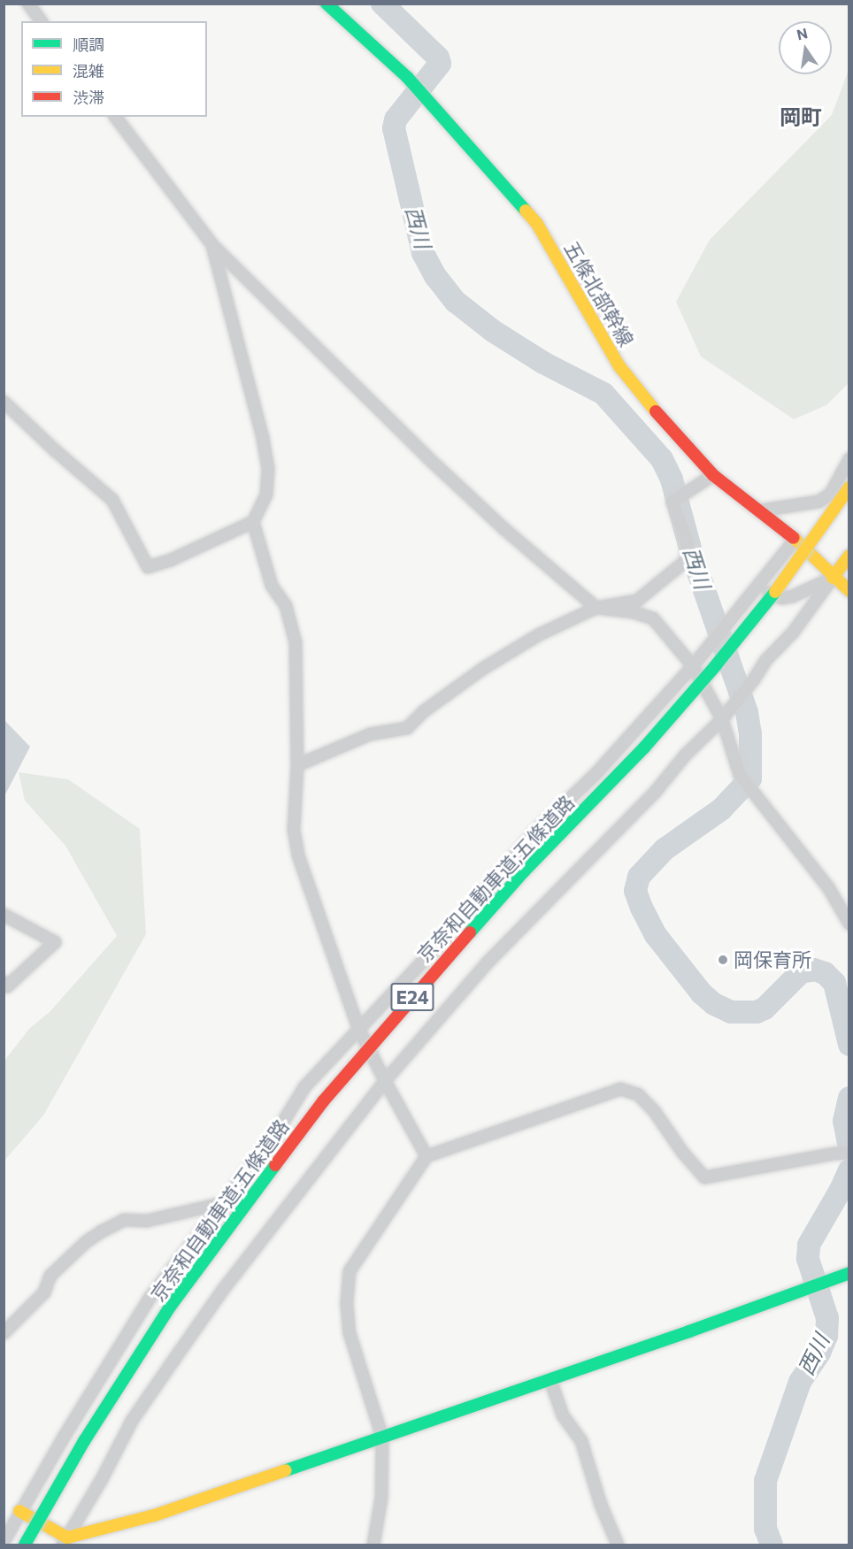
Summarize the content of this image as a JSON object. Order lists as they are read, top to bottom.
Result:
{
  "streets": {
    "main road": ["五條北部幹線", "京奈和自動車道;五條道路", "E24"]
  },
  "districts": ["岡町"],
  "water": ["西川"],
  "places": ["岡保育所"],
  "legend": ["順調", "混雑", "渋滞"],
  "north": "top"
}
